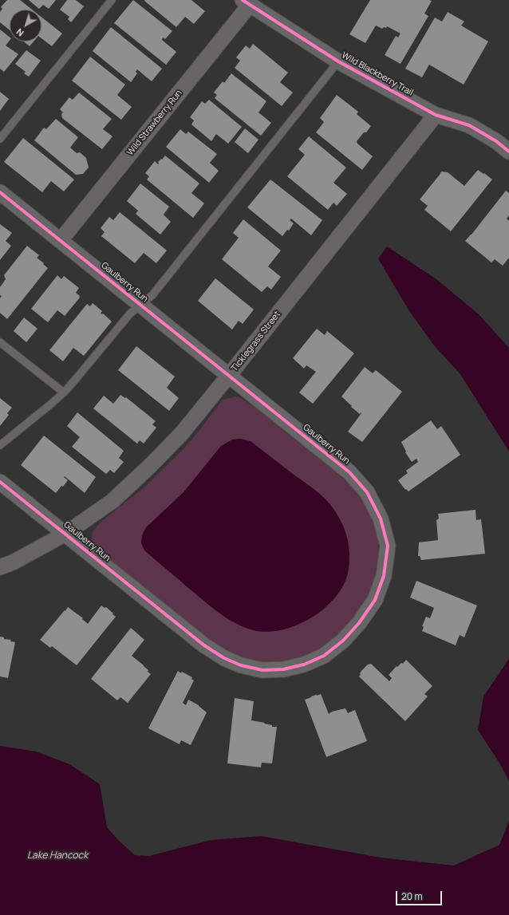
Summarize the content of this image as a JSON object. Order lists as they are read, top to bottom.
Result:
{
  "streets": {
    "street": [
      "Wild Blackberry Trail",
      "Wild Strawberry Run",
      "Gaulberry Run",
      "Ticklegrass Street"
    ]
  },
  "crossings": [
    ["Wild Blackberry Trail", "Wild Strawberry Run"],
    ["Wild Blackberry Trail", "Ticklegrass Street"],
    ["Wild Strawberry Run", "Gaulberry Run"],
    ["Gaulberry Run", "Ticklegrass Street"]
  ],
  "water": ["Lake Hancock"],
  "scale_bar": "20 m",
  "north": "bottom left"
}
